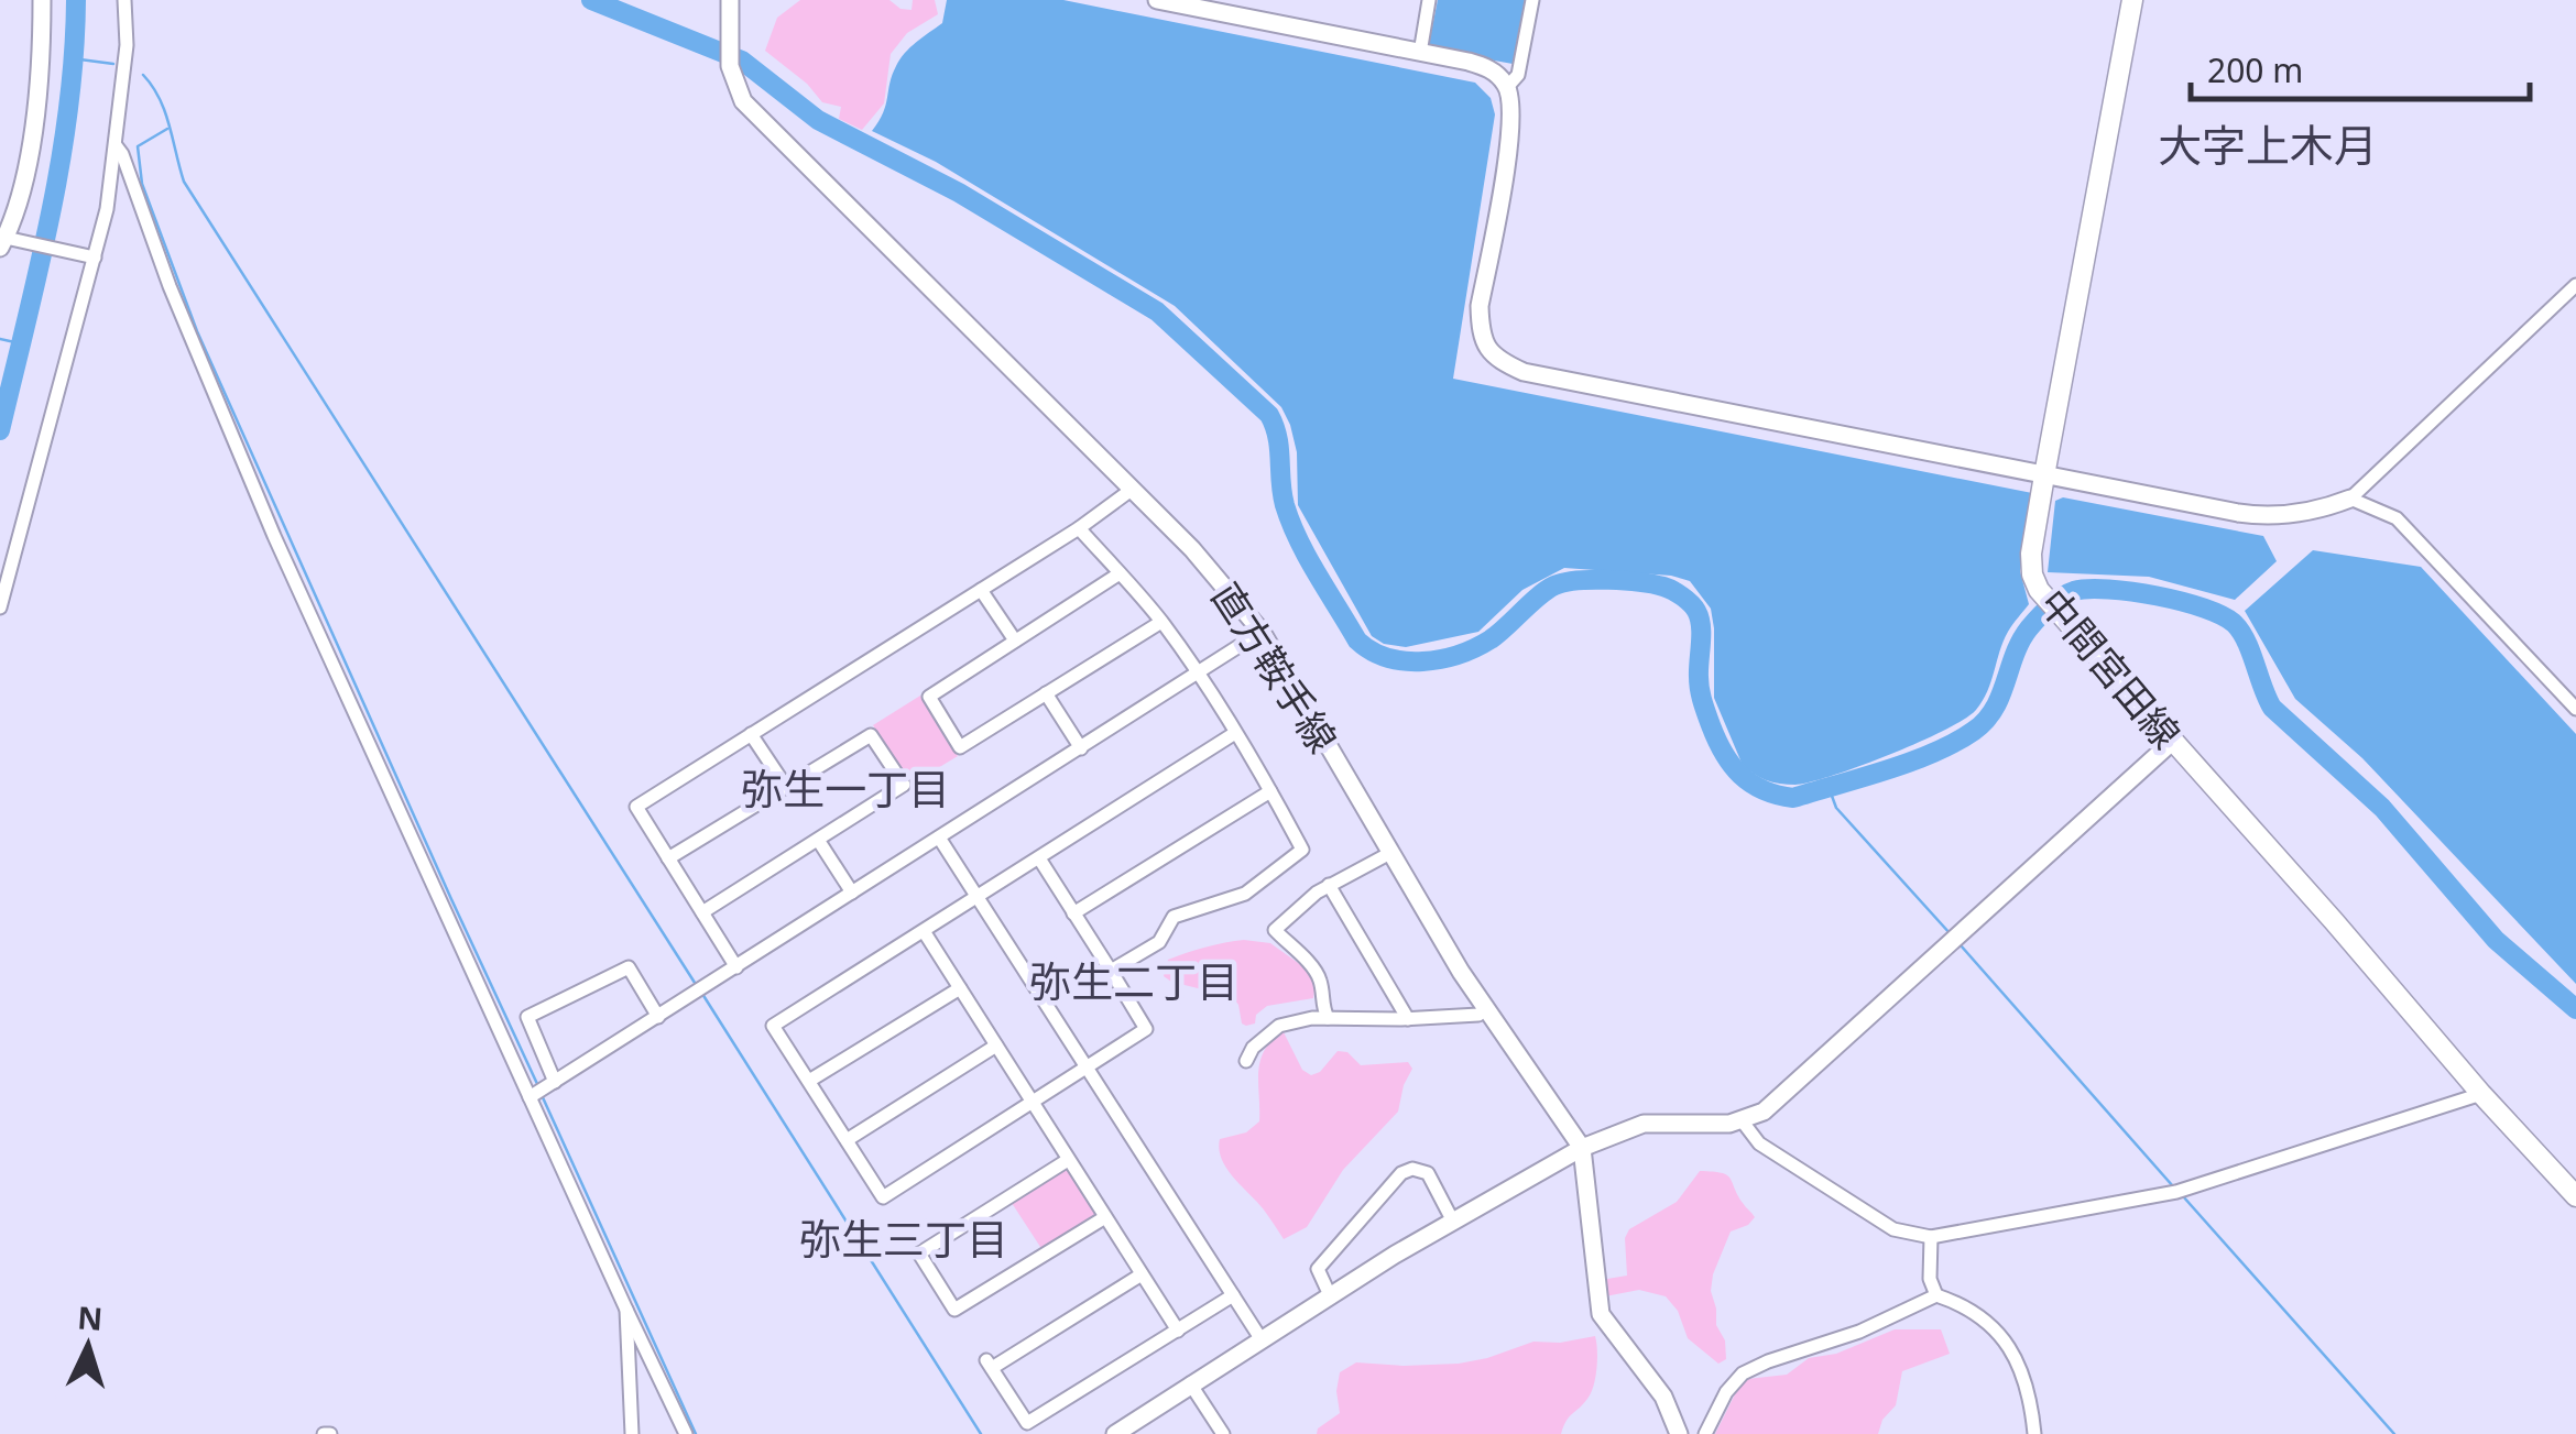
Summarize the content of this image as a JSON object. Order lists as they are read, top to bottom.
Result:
{
  "streets": {
    "main road": ["中間宮田線"],
    "street": ["直方鞍手線"]
  },
  "districts": [
    "大字上木月",
    "弥生一丁目",
    "弥生二丁目",
    "弥生三丁目"
  ],
  "scale_bar": "200 m",
  "north": "top"
}
